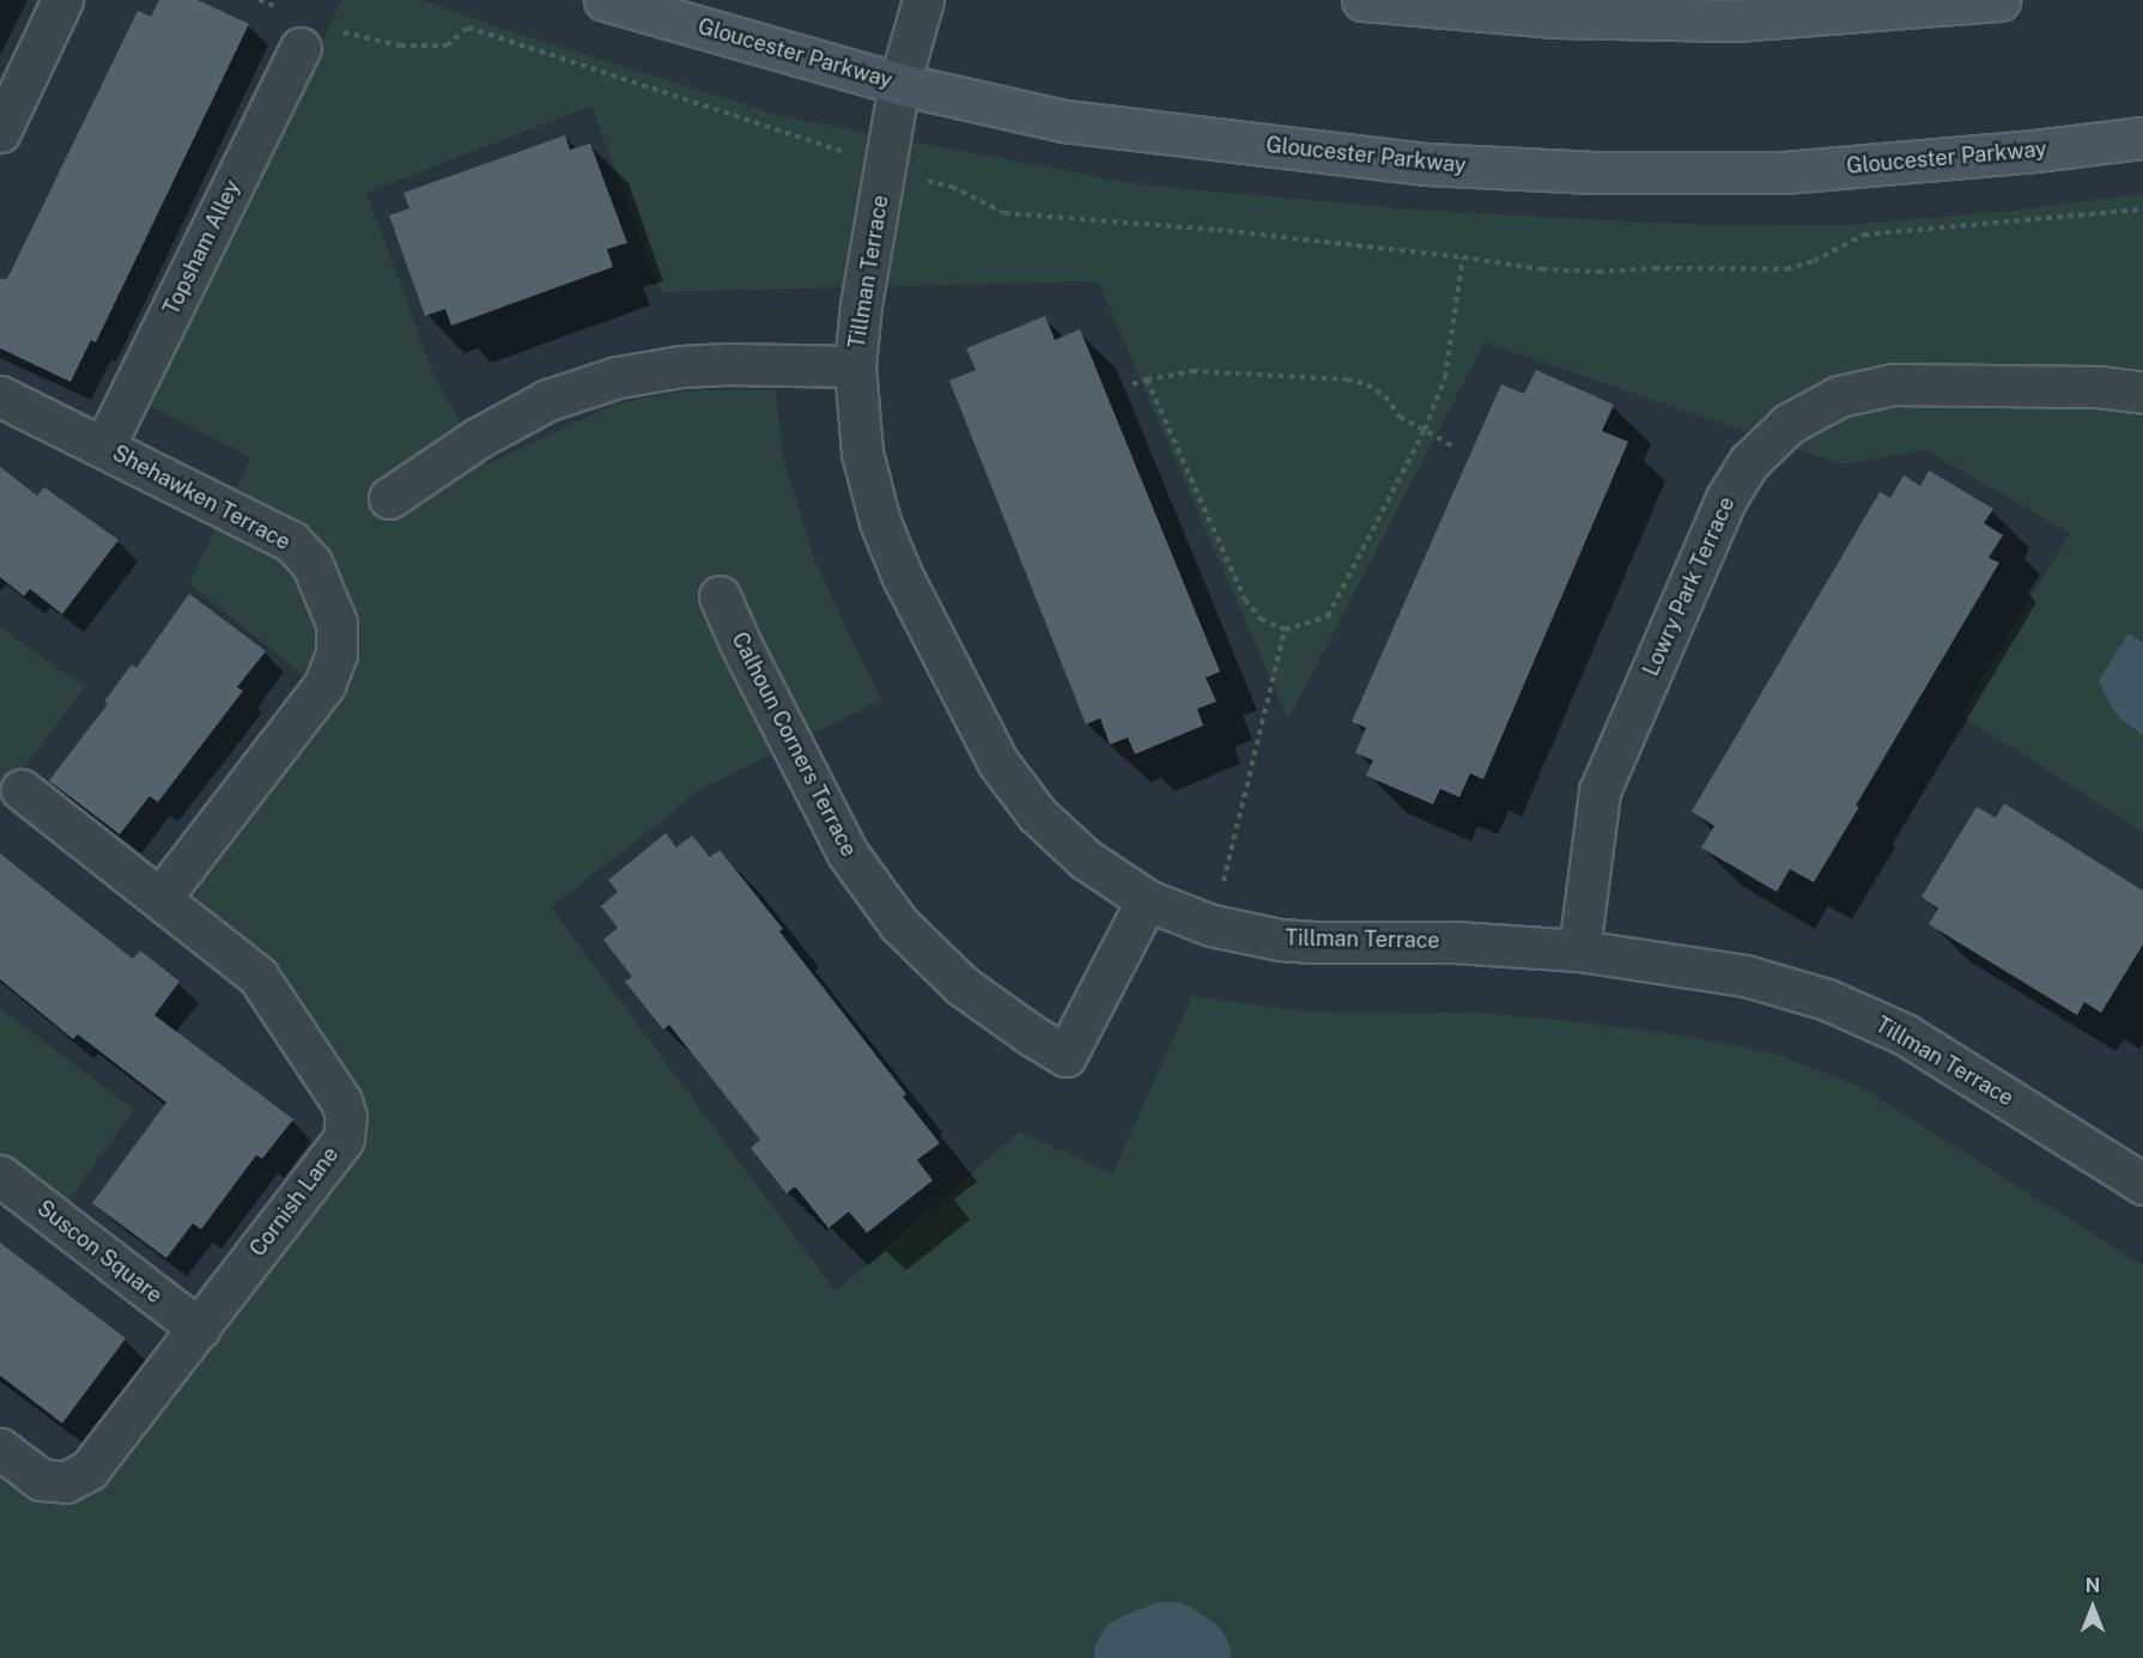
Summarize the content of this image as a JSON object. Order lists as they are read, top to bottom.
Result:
{
  "streets": {
    "main road": ["Gloucester Parkway"],
    "street": [
      "Topsham Alley",
      "Tillman Terrace",
      "Shehawken Terrace",
      "Lowry Park Terrace",
      "Calhoun Corners Terrace",
      "Cornish Lane",
      "Suscon Square"
    ]
  },
  "crossings": [
    ["Gloucester Parkway", "Tillman Terrace"],
    ["Topsham Alley", "Shehawken Terrace"],
    ["Tillman Terrace", "Lowry Park Terrace"],
    ["Tillman Terrace", "Calhoun Corners Terrace"],
    ["Shehawken Terrace", "Cornish Lane"],
    ["Cornish Lane", "Suscon Square"]
  ],
  "north": "top"
}
